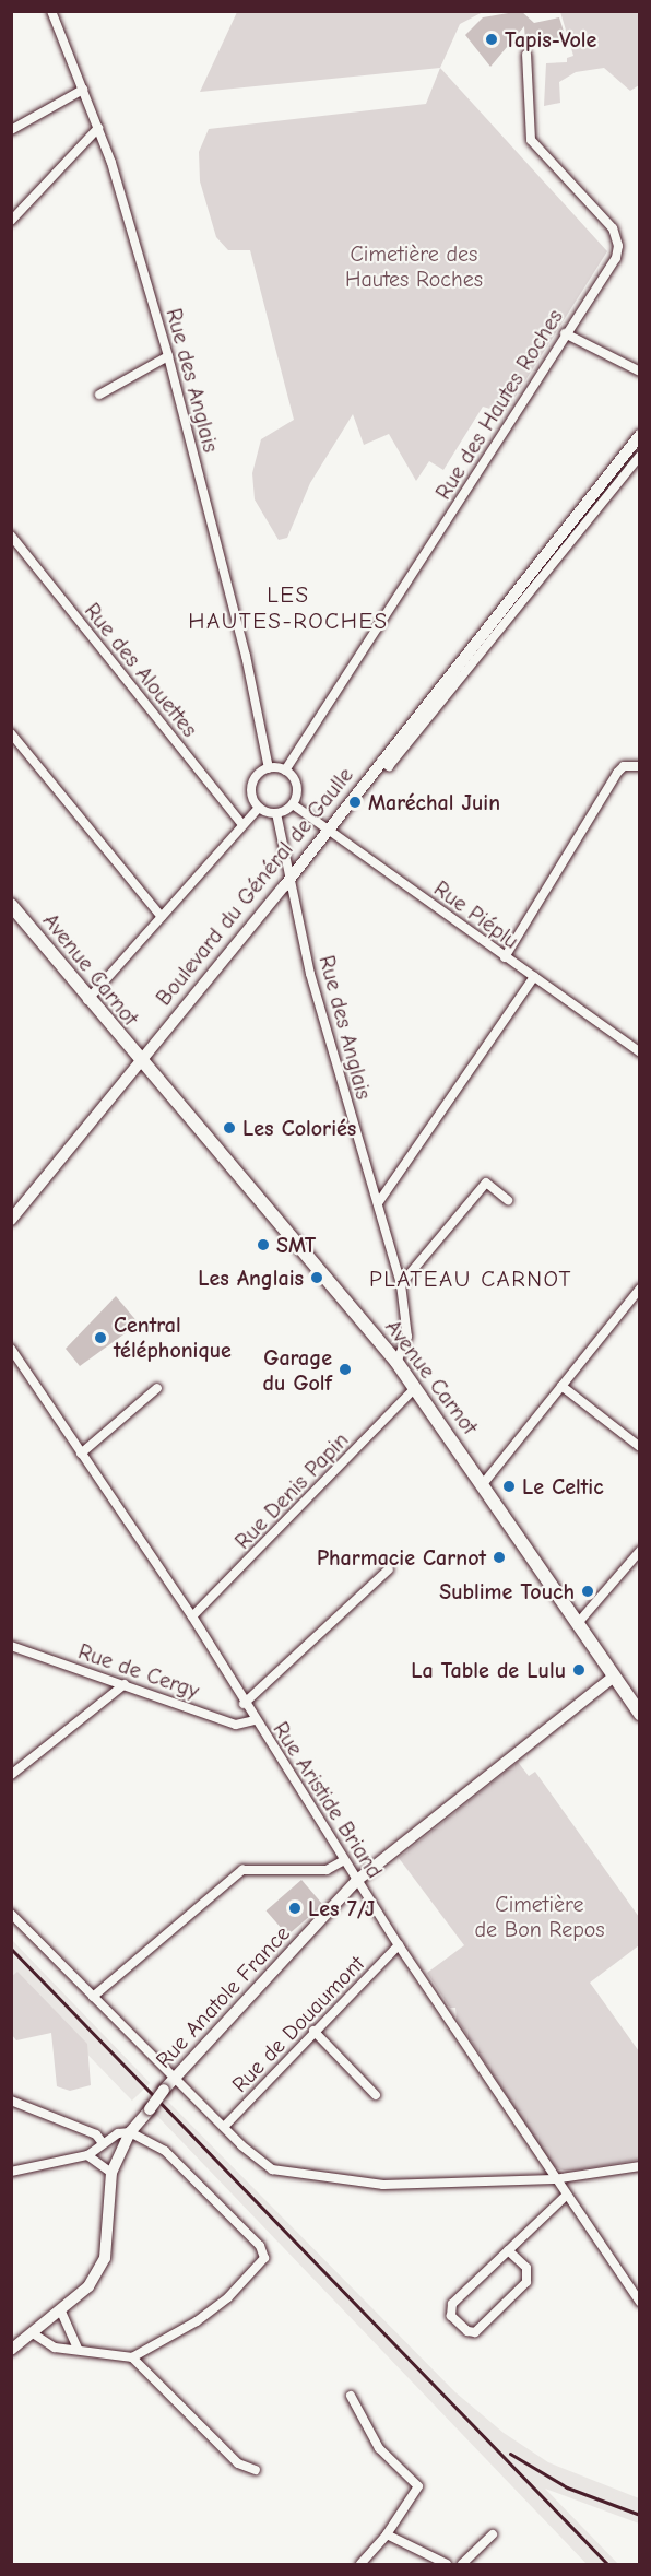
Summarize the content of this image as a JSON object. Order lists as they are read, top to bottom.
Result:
{
  "streets": {
    "main road": ["Avenue Carnot"],
    "street": [
      "Rue des Anglais",
      "Rue des Hautes Roches",
      "Rue des Alouettes",
      "Boulevard du Général de Gaulle",
      "Rue Piéplu",
      "Rue Denis Papin",
      "Rue de Cergy",
      "Rue Aristide Briand",
      "Rue Anatole France",
      "Rue de Douaumont"
    ]
  },
  "crossings": [
    ["Rue des Anglais", "Rue des Hautes Roches"],
    ["Rue des Anglais", "Boulevard du Général de Gaulle"],
    ["Rue des Anglais", "Rue Piéplu"],
    ["Rue des Anglais", "Avenue Carnot"],
    ["Rue des Hautes Roches", "Rue Piéplu"],
    ["Boulevard du Général de Gaulle", "Rue Piéplu"],
    ["Boulevard du Général de Gaulle", "Avenue Carnot"],
    ["Avenue Carnot", "Rue Denis Papin"],
    ["Avenue Carnot", "Rue Anatole France"],
    ["Rue Denis Papin", "Rue Aristide Briand"],
    ["Rue de Cergy", "Rue Aristide Briand"],
    ["Rue Aristide Briand", "Rue Anatole France"],
    ["Rue Aristide Briand", "Rue de Douaumont"]
  ],
  "districts": ["LES HAUTES-ROCHES", "PLATEAU CARNOT"],
  "parks": ["Cimetière des Hautes Roches", "Cimetière de Bon Repos"],
  "places": [
    "Tapis-Vole",
    "Maréchal Juin",
    "Les Coloriés",
    "SMT",
    "Les Anglais",
    "Central téléphonique",
    "Garage du Golf",
    "Le Celtic",
    "Pharmacie Carnot",
    "Sublime Touch",
    "La Table de Lulu",
    "Les 7/J"
  ]
}
